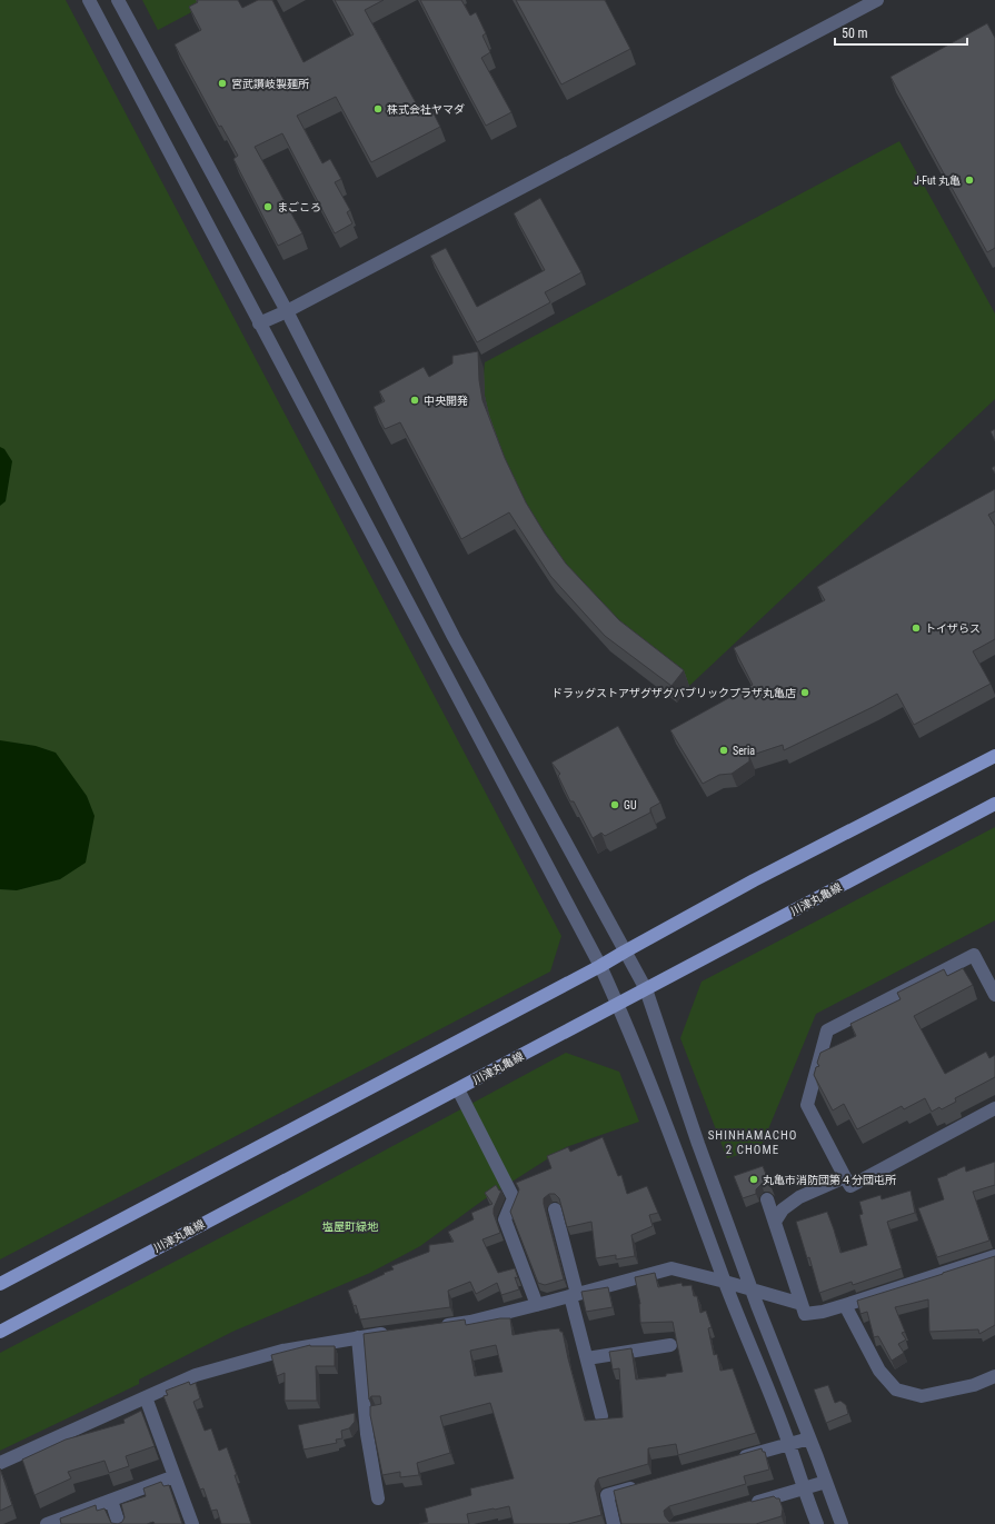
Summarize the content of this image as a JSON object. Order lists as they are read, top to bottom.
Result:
{
  "streets": {
    "main road": ["川津丸亀線"]
  },
  "districts": ["SHINHAMACHO 2 CHOME"],
  "parks": ["塩屋町緑地"],
  "places": [
    "宮武讃岐製麺所",
    "株式会社ヤマダ",
    "J-Fut 丸亀",
    "まごころ",
    "中央開発",
    "トイザらス",
    "ドラッグストアザグザグパブリックプラザ丸亀店",
    "Seria",
    "GU",
    "丸亀市消防団第４分団屯所"
  ],
  "scale_bar": "50 m"
}
